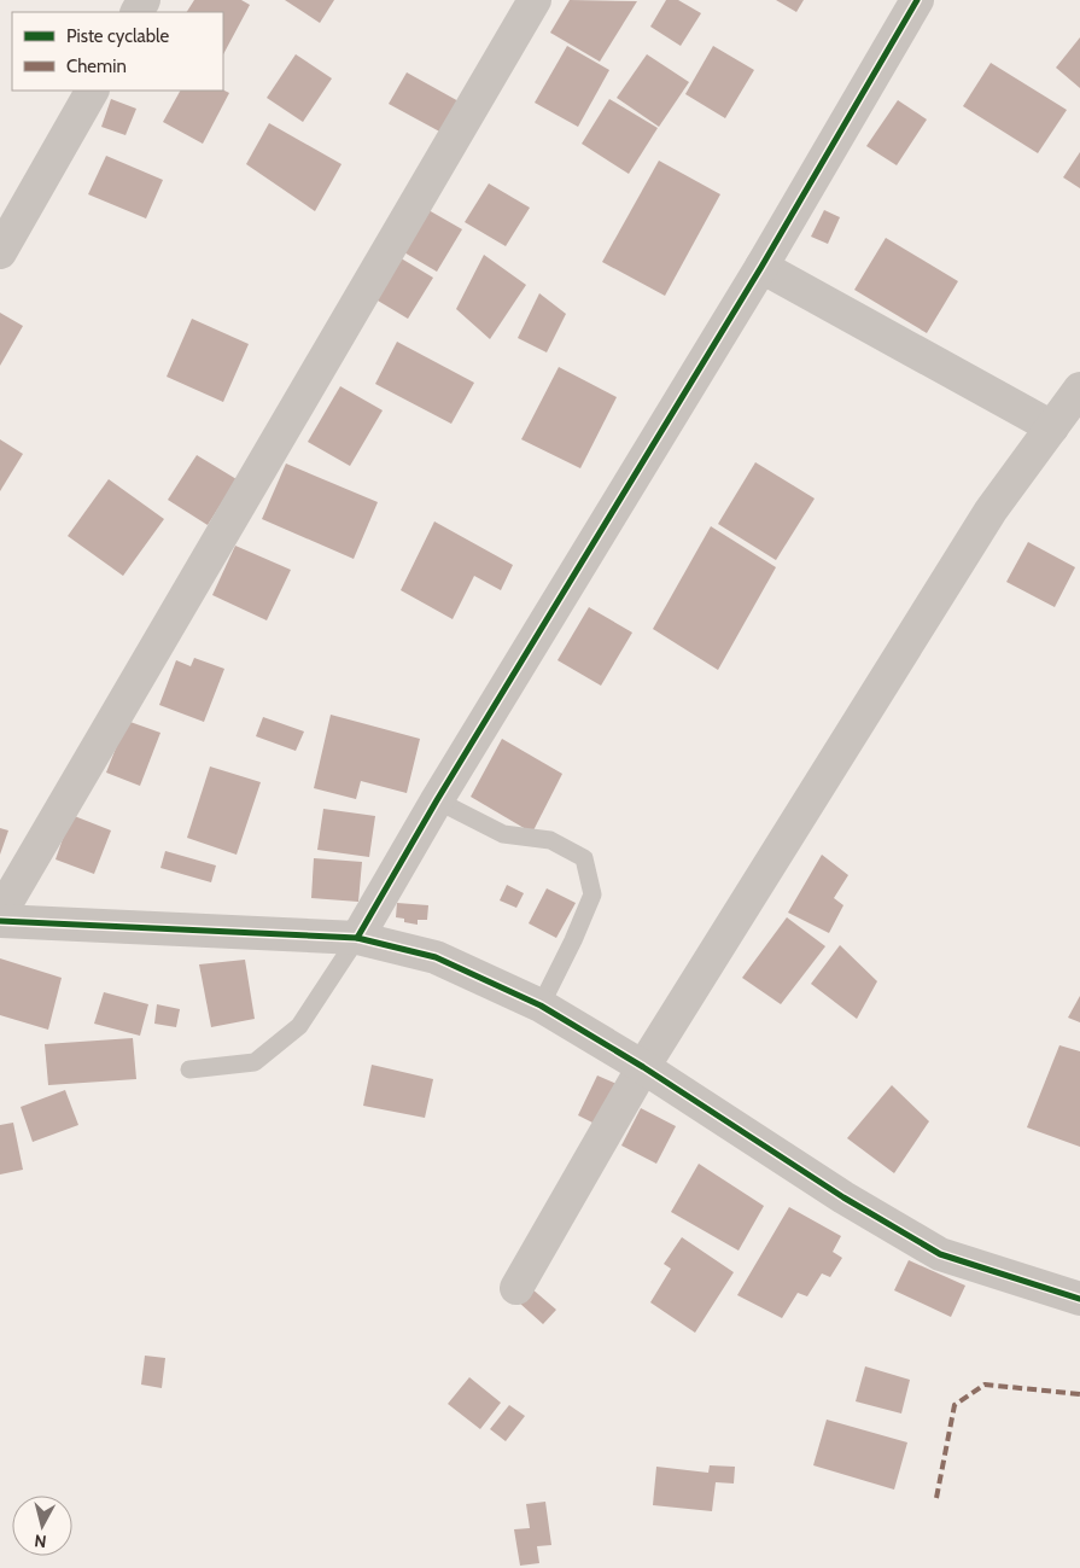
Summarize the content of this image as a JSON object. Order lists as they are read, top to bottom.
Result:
{
  "legend": ["Piste cyclable", "Chemin"],
  "north": "bottom"
}
